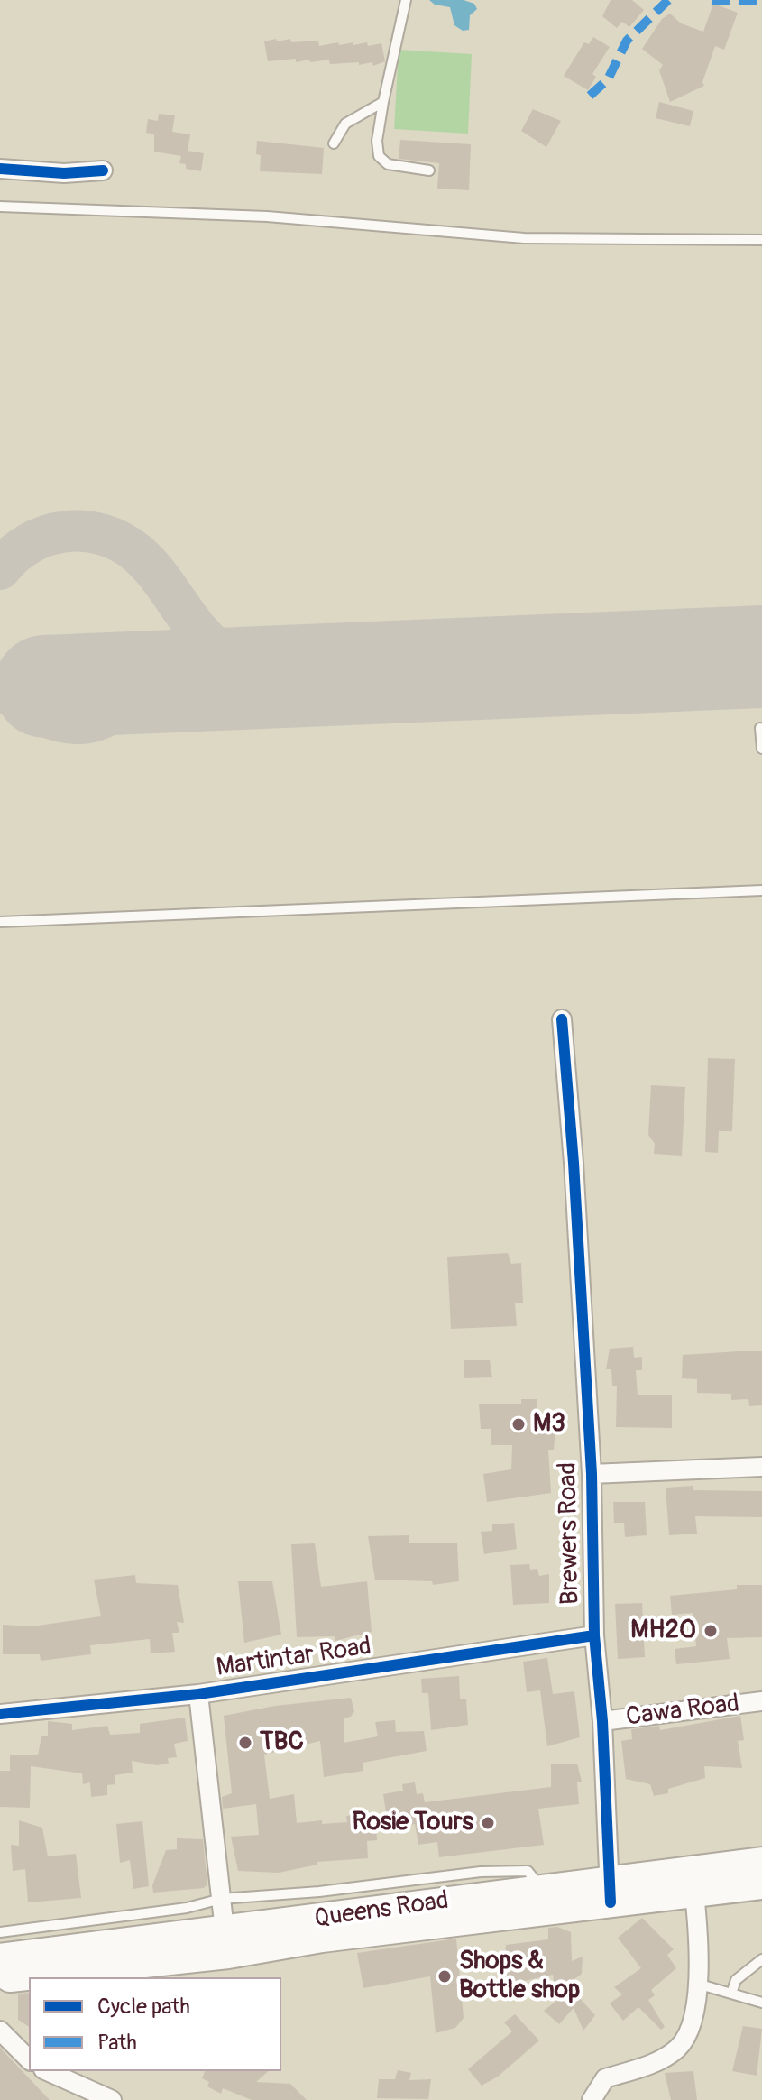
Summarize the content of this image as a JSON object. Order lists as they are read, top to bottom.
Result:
{
  "streets": {
    "main road": ["Queens Road"],
    "street": ["Brewers Road", "Martintar Road", "Cawa Road"]
  },
  "crossings": [
    ["Brewers Road", "Martintar Road"],
    ["Brewers Road", "Cawa Road"],
    ["Brewers Road", "Queens Road"]
  ],
  "places": [
    "M3",
    "MH20",
    "TBC",
    "Rosie Tours",
    "Shops & Bottle shop"
  ],
  "legend": ["Cycle path", "Path"]
}
